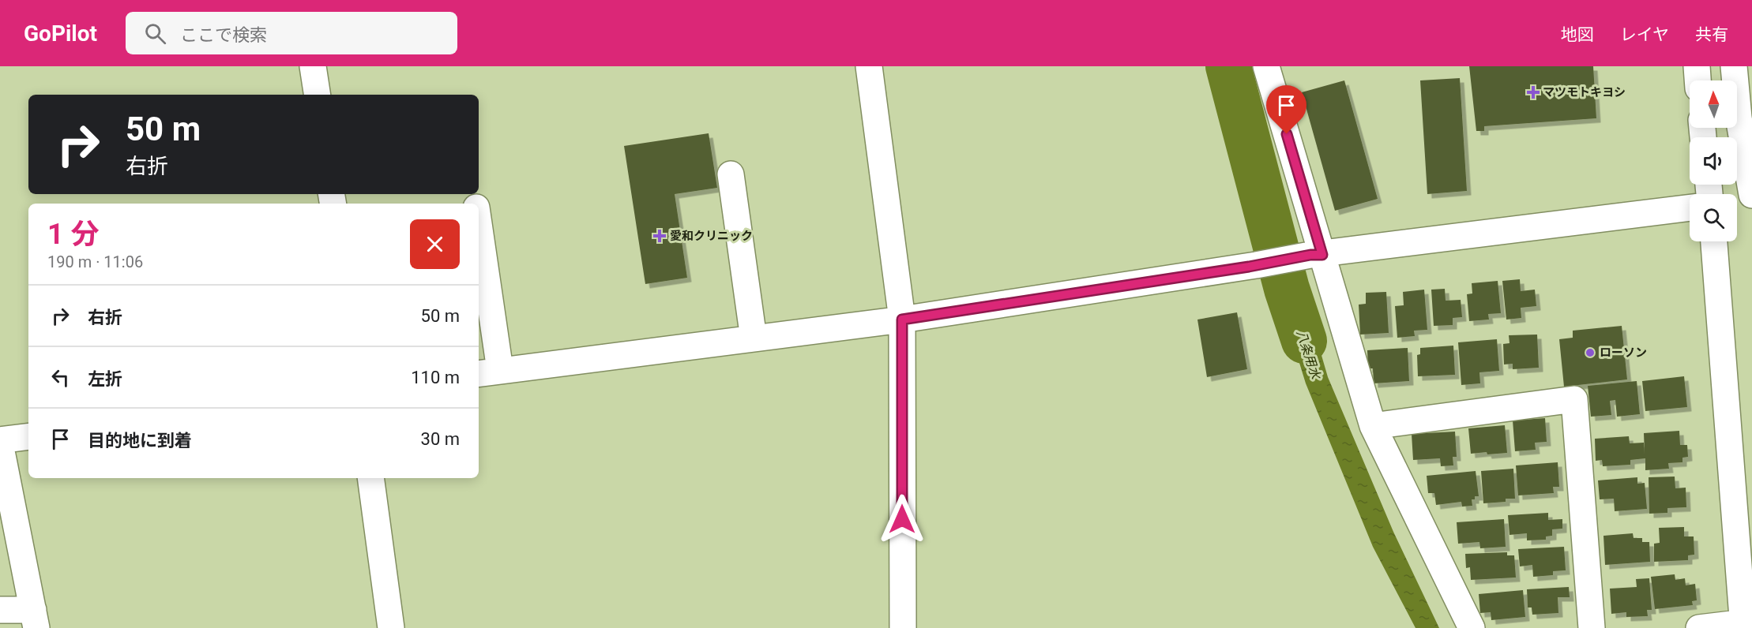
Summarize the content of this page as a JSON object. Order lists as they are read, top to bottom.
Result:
{
  "water": ["八条用水"],
  "places": {
    "health": ["マツモトキヨシ", "愛和クリニック"],
    "other": ["ローソン"]
  },
  "north": "top",
  "page": {
    "header": "GoPilot",
    "search": "ここで検索",
    "nav": ["地図", "レイヤ", "共有"],
    "turn": ["50 m", "右折"],
    "heading": ["1 分", "190 m · 11:06"],
    "list": [
      {
        "name": "右折",
        "value": "50 m"
      },
      {
        "name": "左折",
        "value": "110 m"
      },
      {
        "name": "目的地に到着",
        "value": "30 m"
      }
    ]
  }
}
